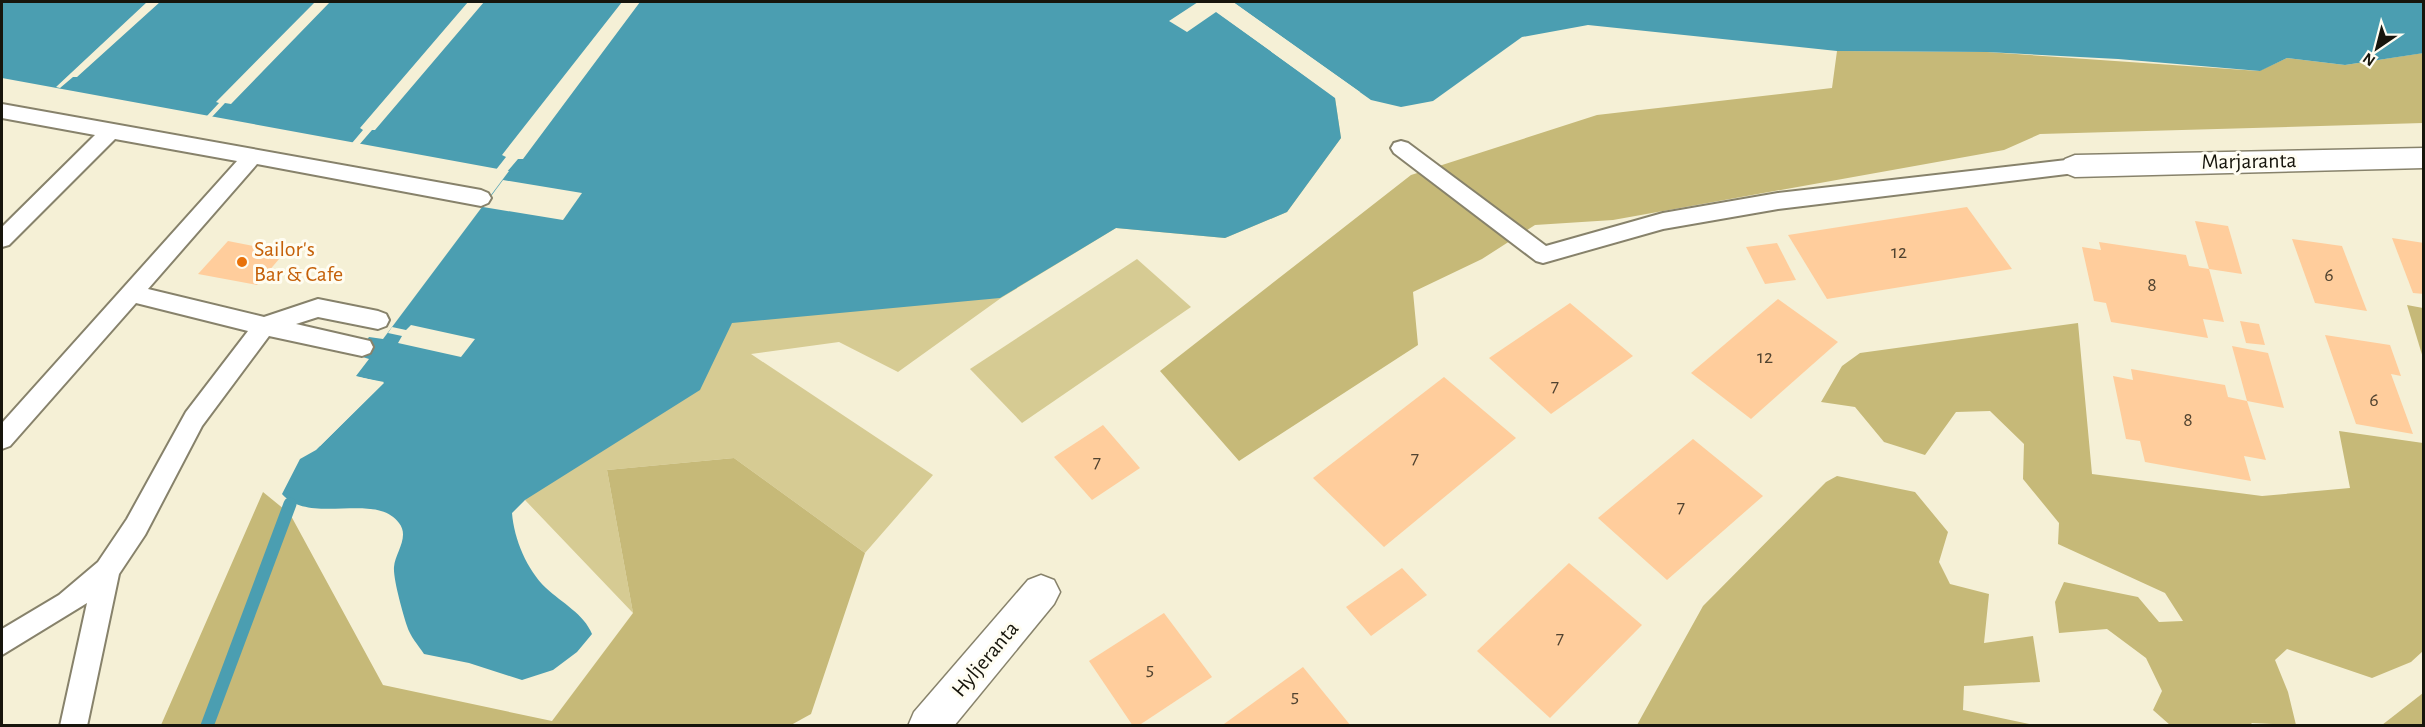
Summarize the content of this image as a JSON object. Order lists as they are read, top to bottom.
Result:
{
  "streets": {
    "street": ["Marjaranta", "Hyljeranta"]
  },
  "places": ["Sailor's Bar & Cafe"],
  "house_numbers": [
    "12",
    "6",
    "8",
    "12",
    "7",
    "6",
    "8",
    "7",
    "7",
    "7",
    "7",
    "5",
    "5"
  ],
  "north": "bottom left"
}
